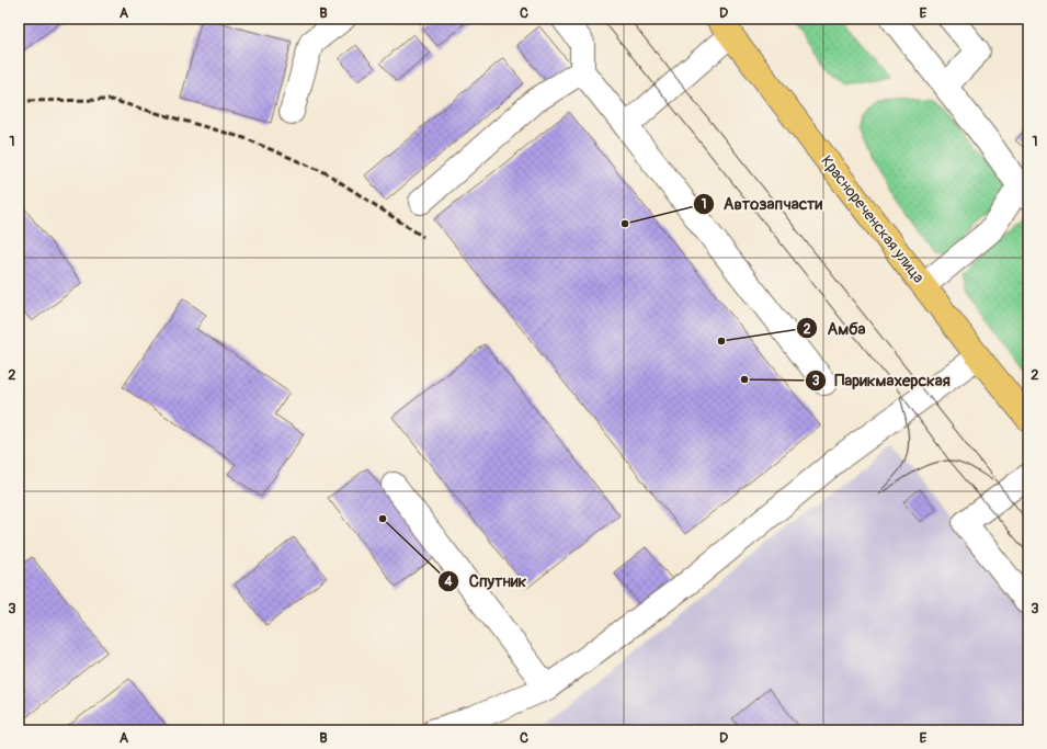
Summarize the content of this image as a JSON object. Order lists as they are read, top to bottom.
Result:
{
  "streets": {
    "main road": ["Краснореченская улица"]
  },
  "places": [
    "Автозапчасти",
    "Амба",
    "Парикмахерская",
    "Спутник"
  ],
  "grid": {
    "columns": [
      "A",
      "B",
      "C",
      "D",
      "E"
    ],
    "rows": ["1", "2", "3"]
  }
}
